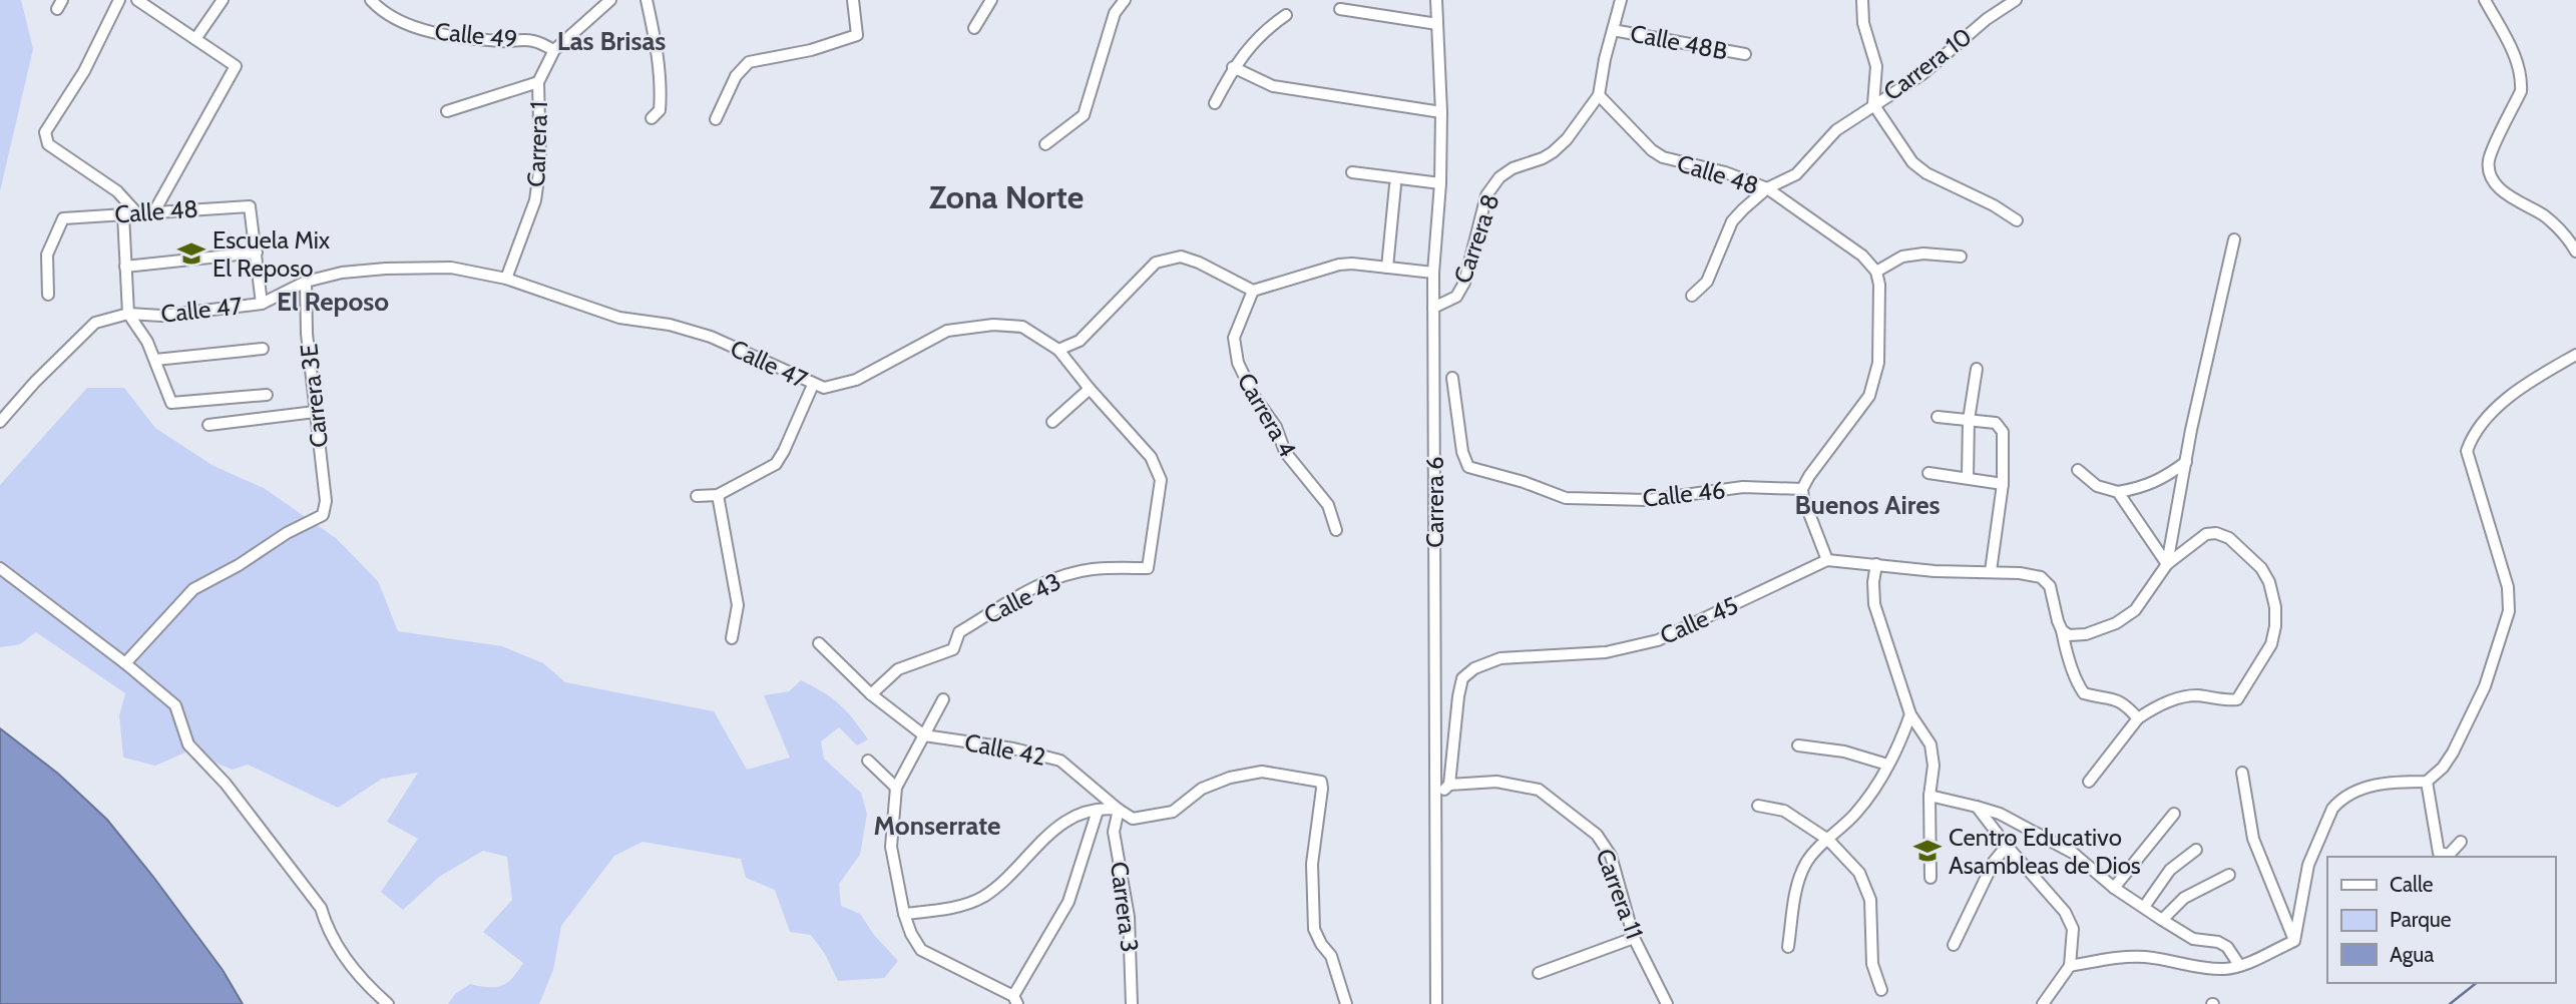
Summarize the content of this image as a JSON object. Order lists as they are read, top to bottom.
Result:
{
  "streets": {
    "street": [
      "Calle 49",
      "Calle 48B",
      "Carrera 10",
      "Carrera 1",
      "Calle 48",
      "Carrera 8",
      "Calle 47",
      "Carrera 3E",
      "Carrera 4",
      "Calle 46",
      "Carrera 6",
      "Calle 43",
      "Calle 45",
      "Calle 42",
      "Carrera 11",
      "Carrera 3"
    ]
  },
  "crossings": [
    ["Calle 49", "Carrera 1"],
    ["Calle 48B", "Carrera 8"],
    ["Carrera 10", "Calle 48"],
    ["Carrera 1", "Calle 47"],
    ["Calle 48", "Carrera 8"],
    ["Carrera 8", "Carrera 6"],
    ["Calle 47", "Carrera 3E"],
    ["Calle 47", "Calle 43"],
    ["Calle 43", "Calle 42"],
    ["Calle 45", "Carrera 11"],
    ["Calle 42", "Carrera 3"]
  ],
  "districts": [
    "Las Brisas",
    "Zona Norte",
    "El Reposo",
    "Buenos Aires",
    "Monserrate"
  ],
  "places": {
    "school or university": ["Escuela Mix El Reposo", "Centro Educativo Asambleas de Dios"]
  },
  "legend": ["Calle", "Parque", "Agua"]
}
